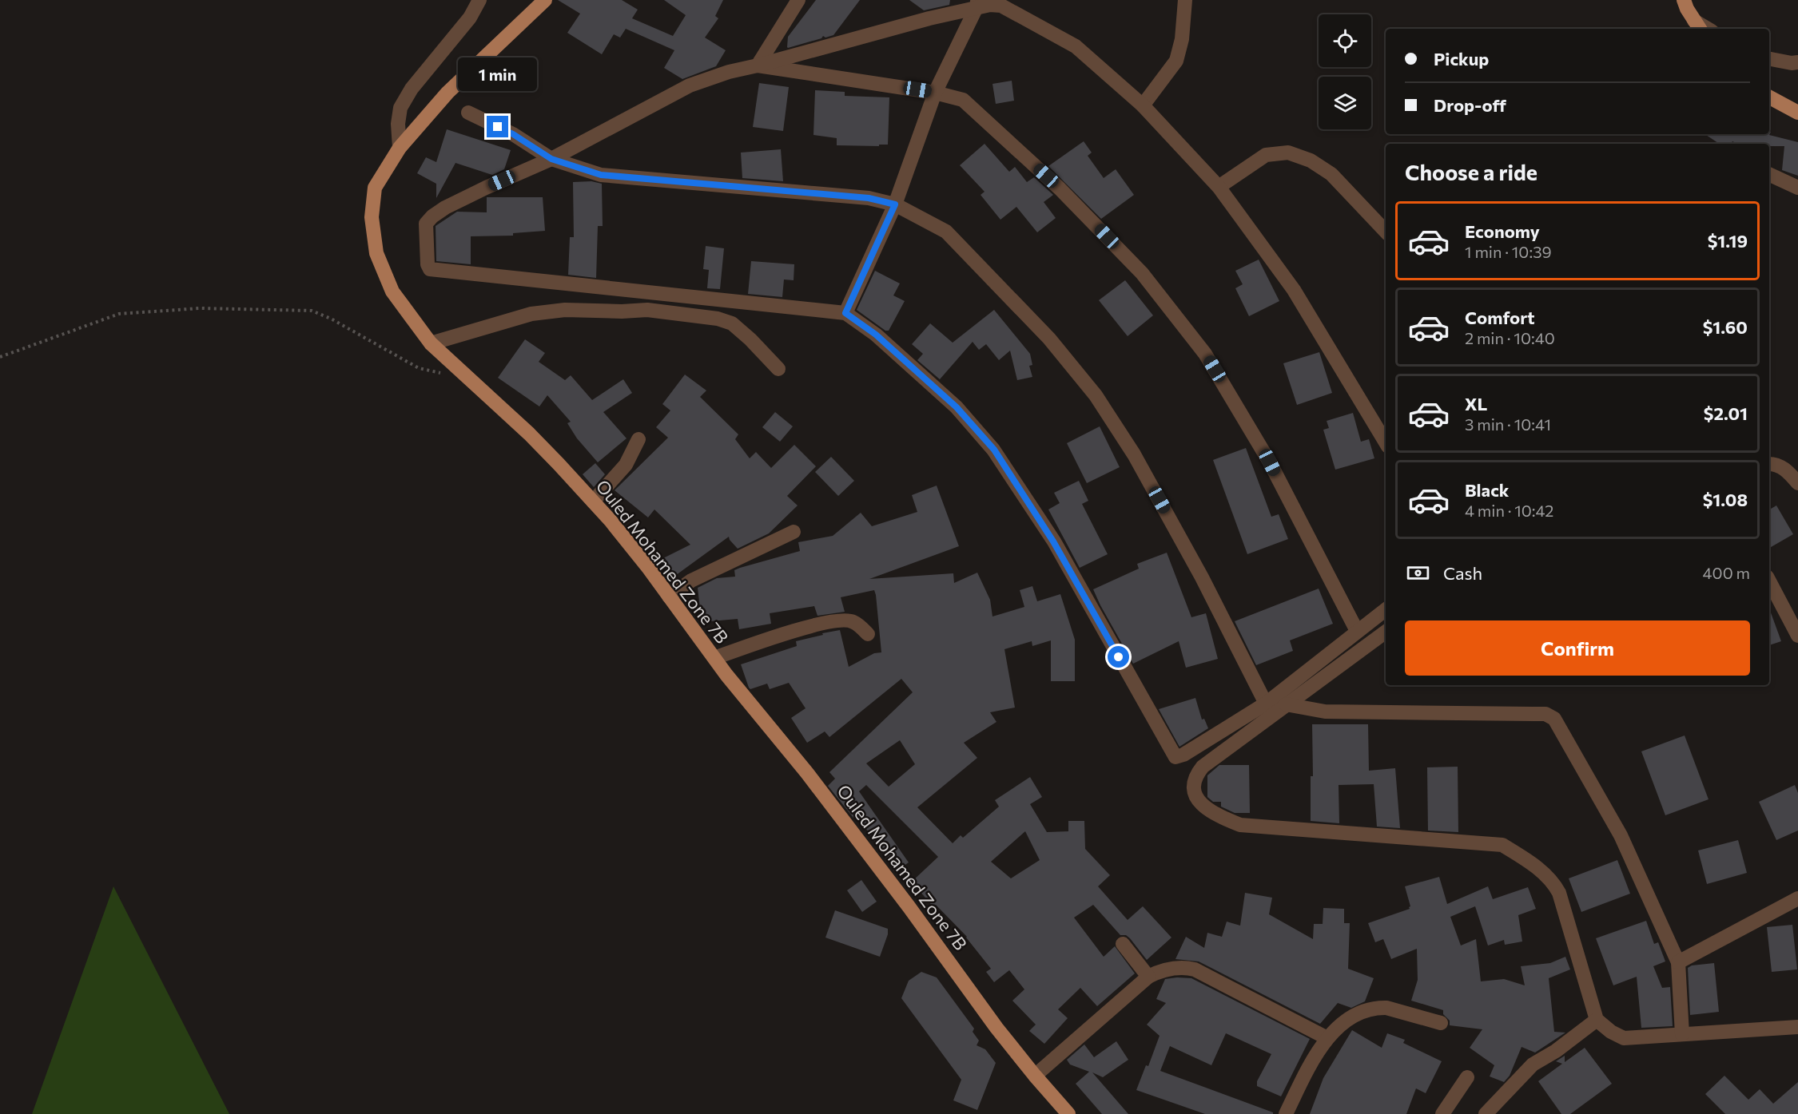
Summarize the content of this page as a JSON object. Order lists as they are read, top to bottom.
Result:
{
  "streets": {
    "main road": ["Ouled Mohamed Zone 7B"]
  },
  "page": {
    "banner": ["Pickup", "Drop-off"],
    "bubble": "1 min",
    "heading": "Choose a ride",
    "list": [
      {
        "name": "Economy",
        "note": "1 min · 10:39",
        "value": "$1.19"
      },
      {
        "name": "Comfort",
        "note": "2 min · 10:40",
        "value": "$1.60"
      },
      {
        "name": "XL",
        "note": "3 min · 10:41",
        "value": "$2.01"
      },
      {
        "name": "Black",
        "note": "4 min · 10:42",
        "value": "$1.08"
      }
    ],
    "pay": ["Cash", "400 m"],
    "buttons": "Confirm"
  }
}
